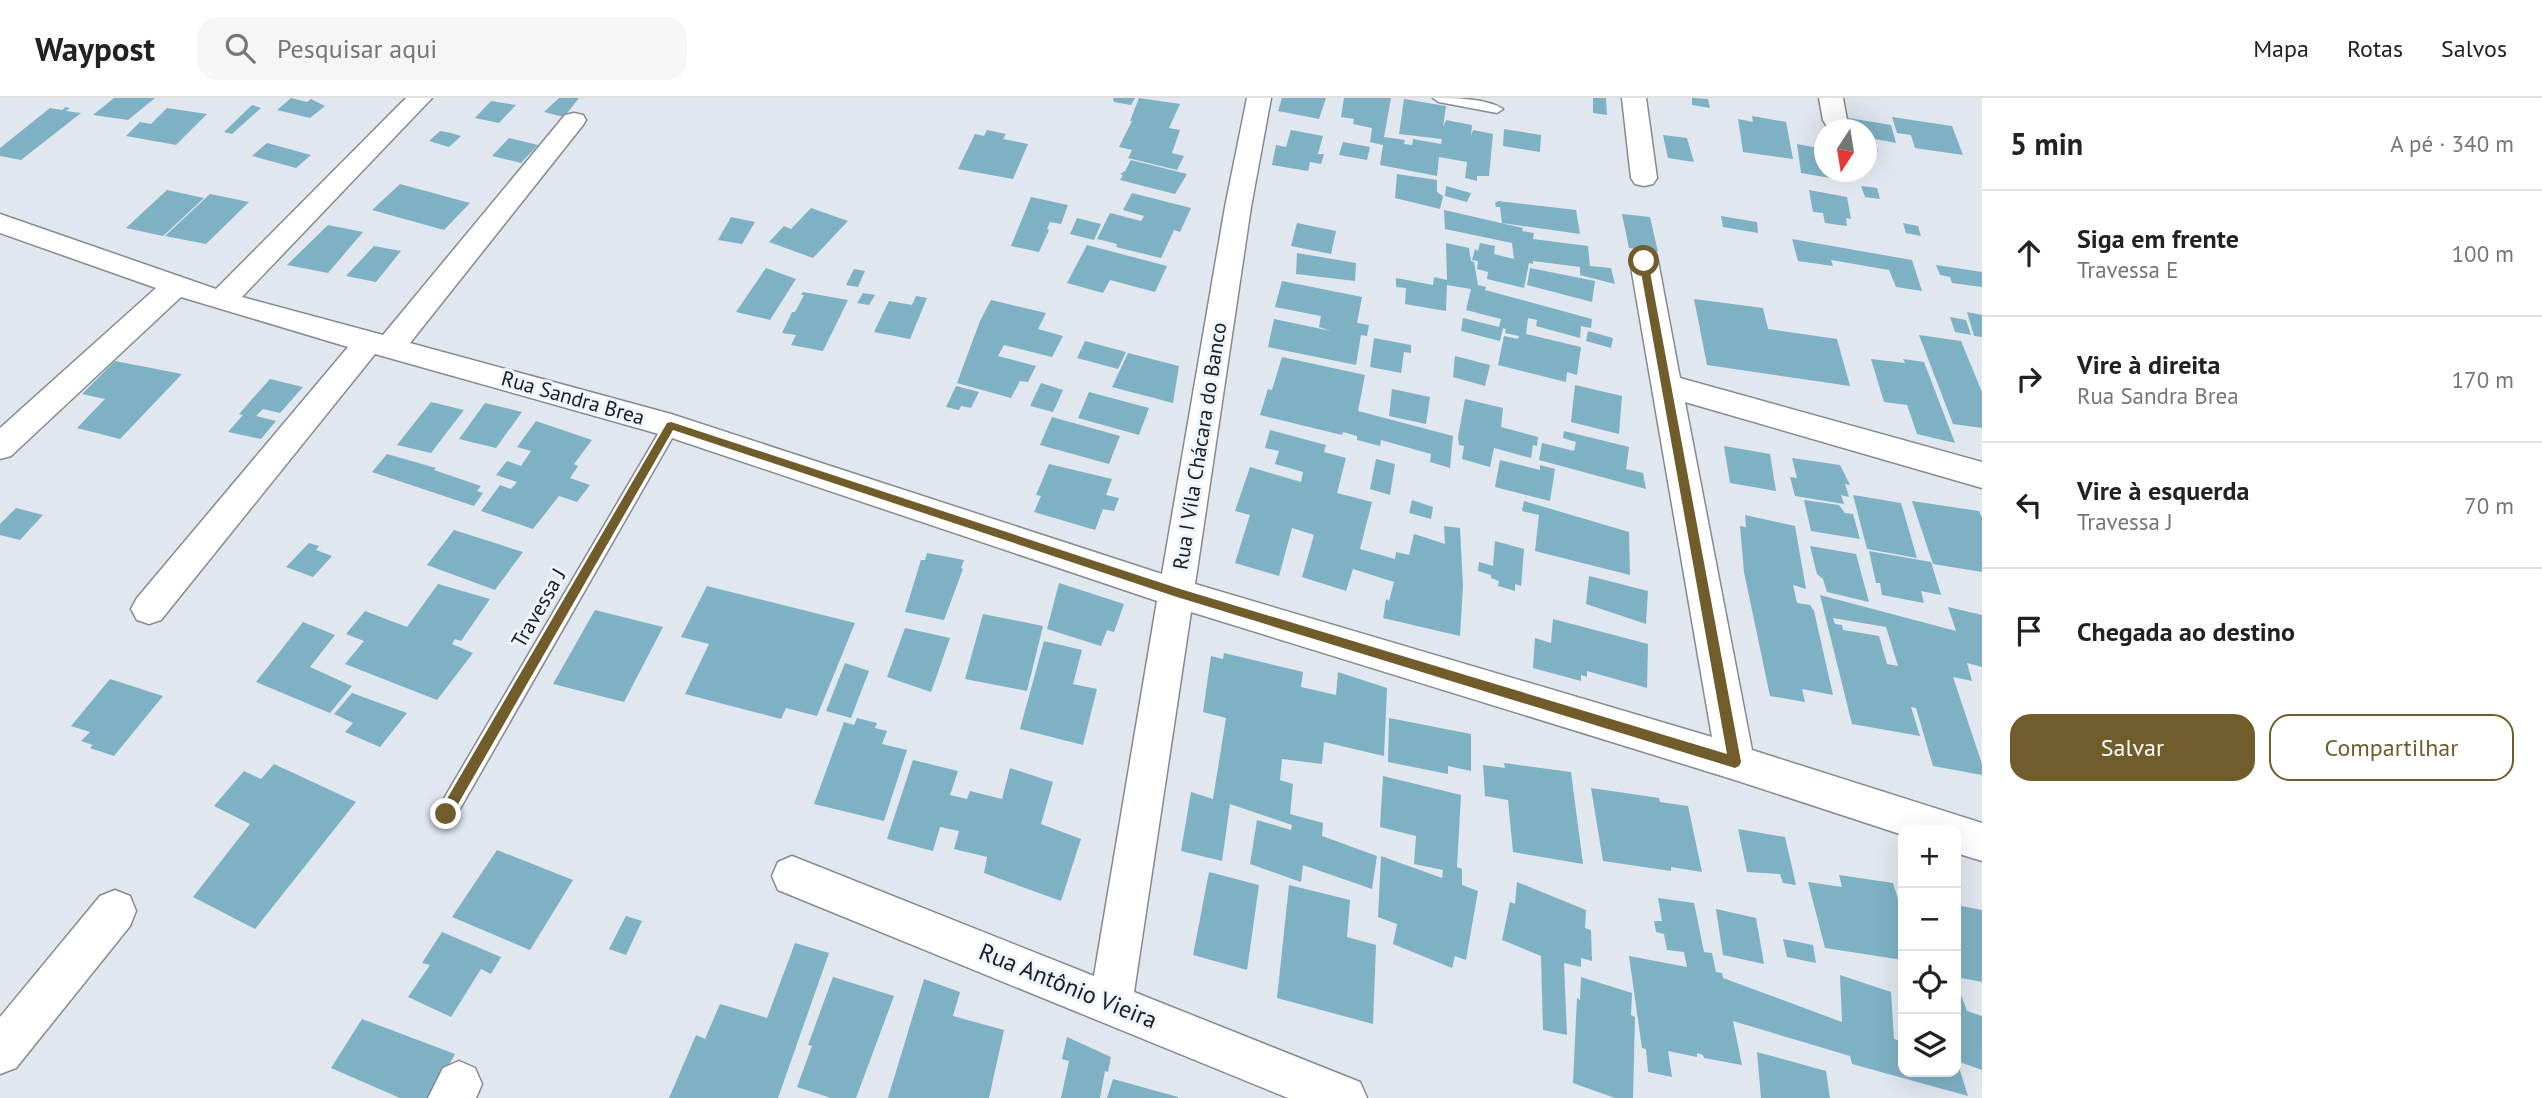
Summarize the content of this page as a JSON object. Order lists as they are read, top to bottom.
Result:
{
  "streets": {
    "street": ["Rua Sandra Brea", "Rua I Vila Chácara do Banco", "Rua Antônio Vieira"],
    "lane": ["Travessa J"]
  },
  "crossings": [
    ["Rua Sandra Brea", "Rua I Vila Chácara do Banco"],
    ["Rua Sandra Brea", "Travessa J"],
    ["Rua I Vila Chácara do Banco", "Rua Antônio Vieira"]
  ],
  "north": "bottom",
  "page": {
    "header": "Waypost",
    "search": "Pesquisar aqui",
    "nav": ["Mapa", "Rotas", "Salvos"],
    "heading": ["5 min", "A pé · 340 m"],
    "list": [
      ["Siga em frente", "Travessa E", "100 m"],
      ["Vire à direita", "Rua Sandra Brea", "170 m"],
      ["Vire à esquerda", "Travessa J", "70 m"],
      "Chegada ao destino"
    ],
    "buttons": ["Salvar", "Compartilhar"],
    "map_buttons": ["+", "−"]
  }
}
